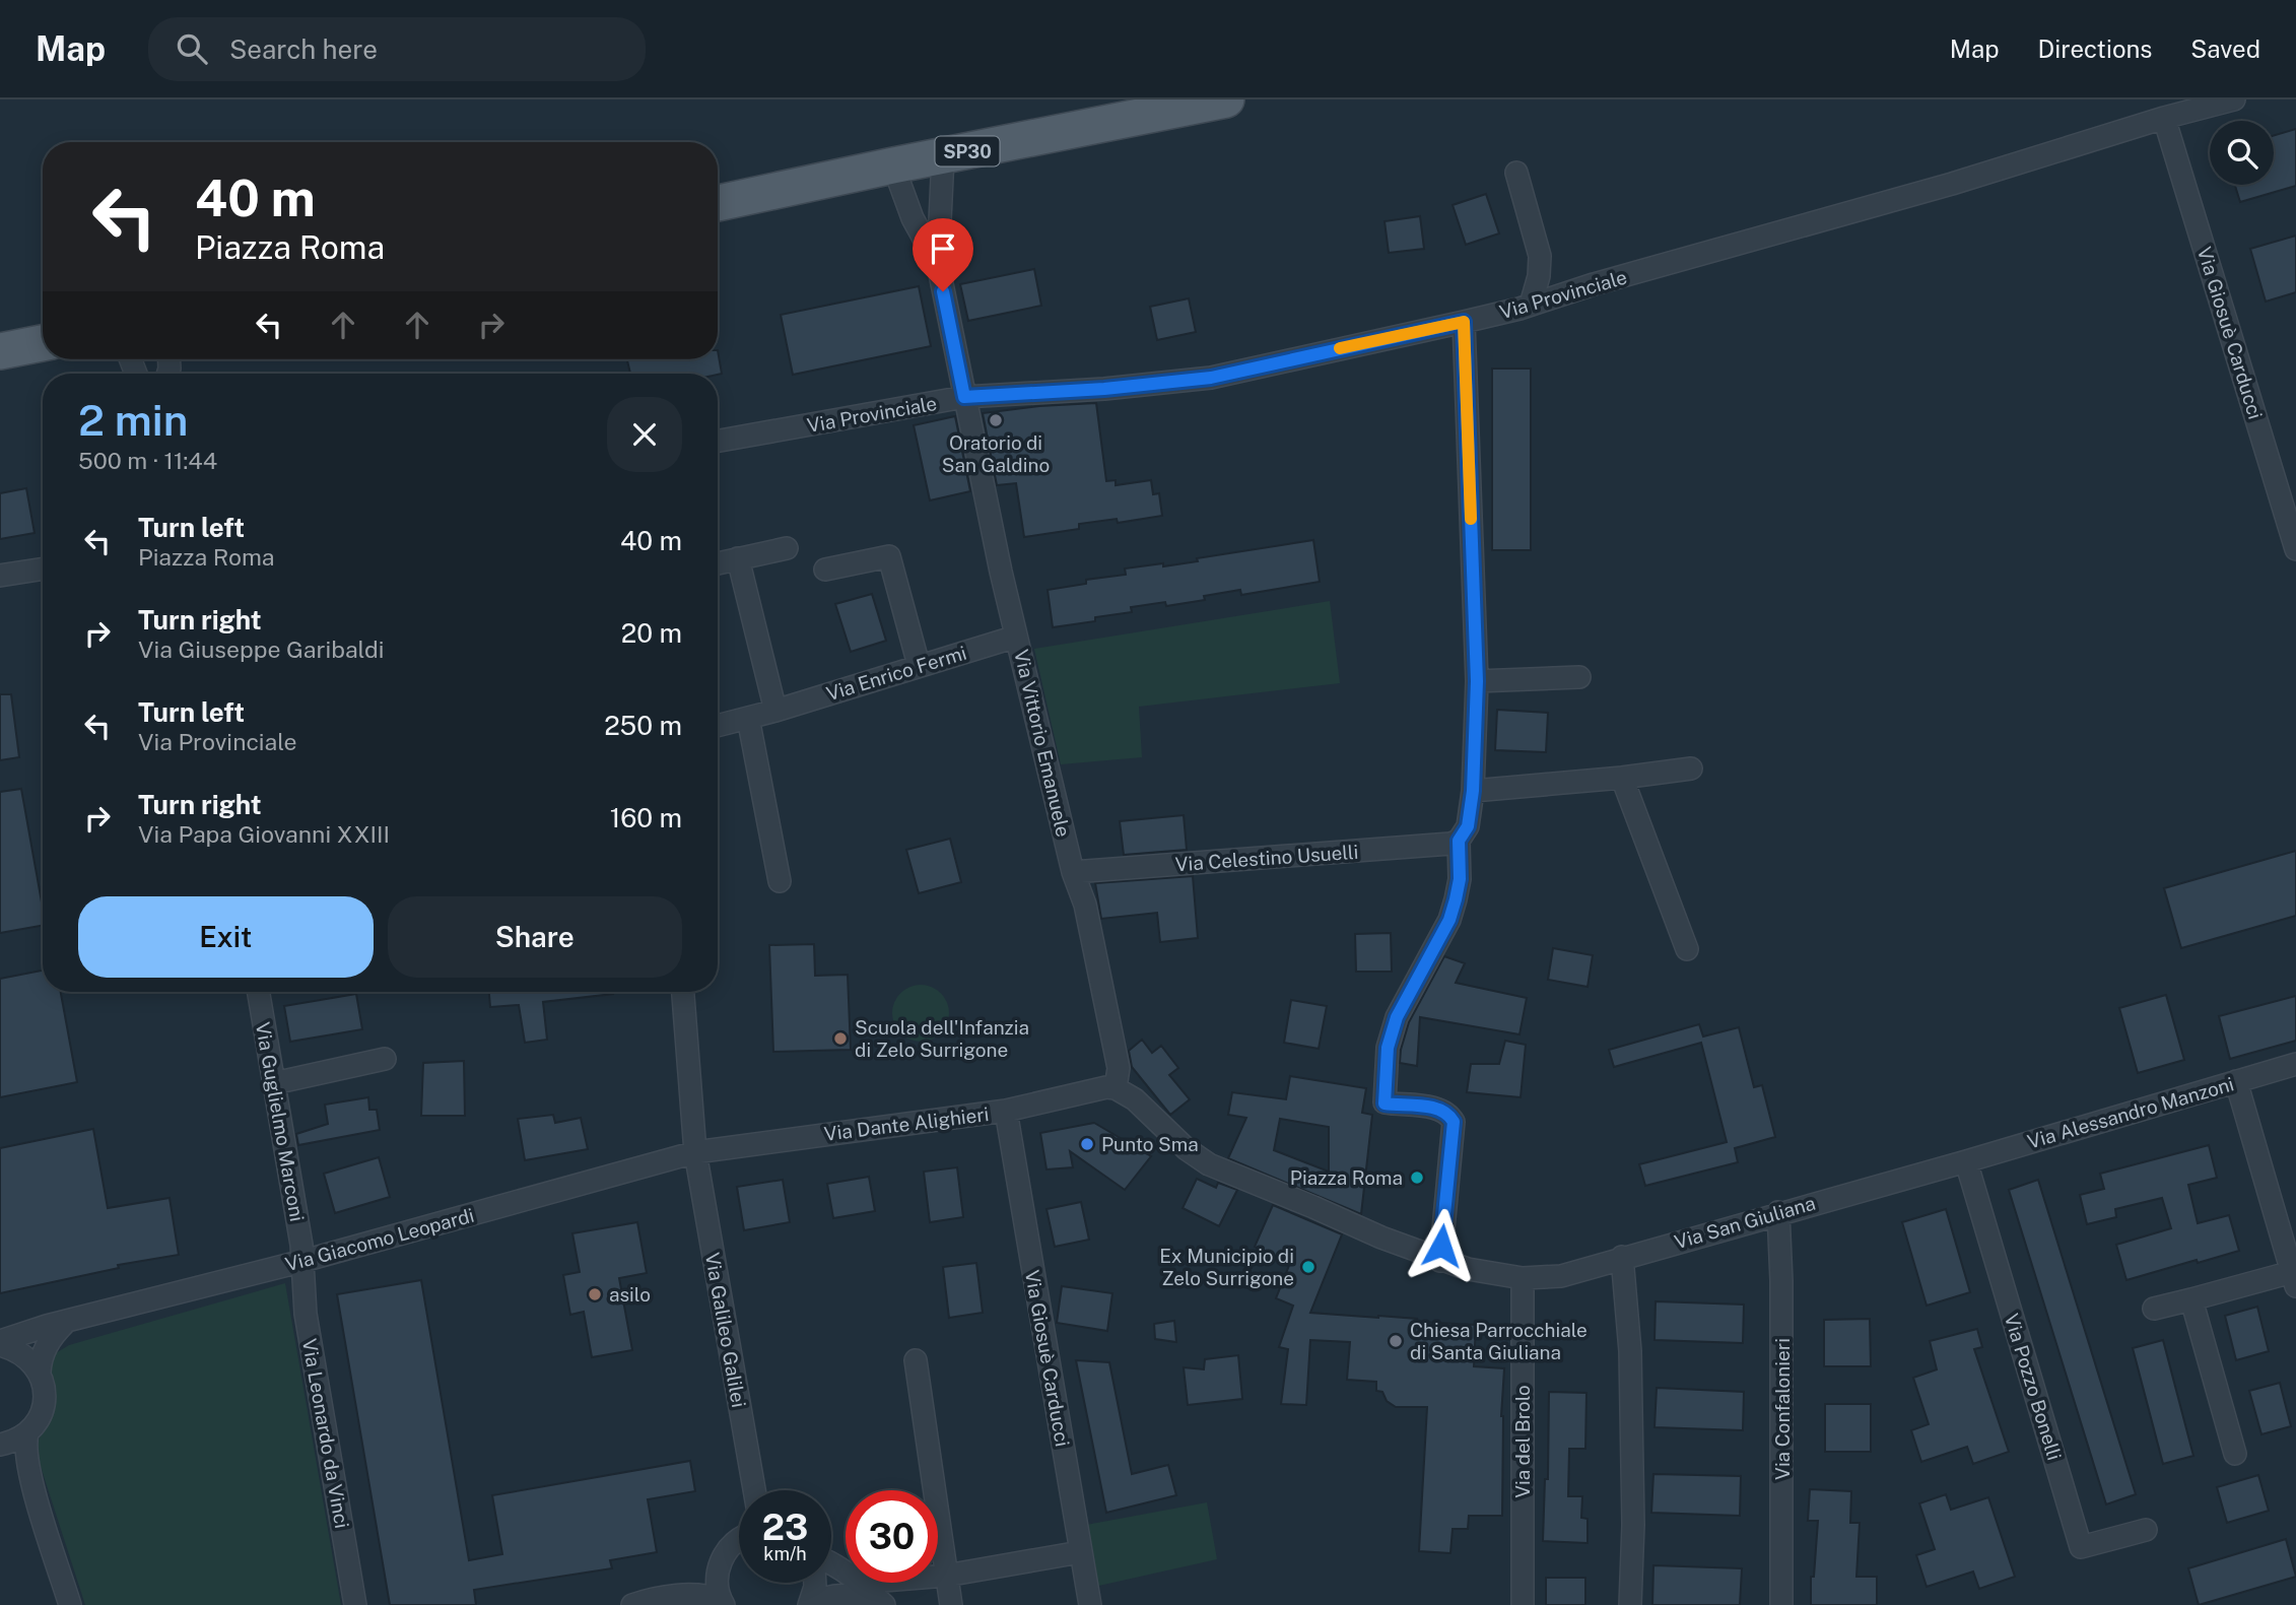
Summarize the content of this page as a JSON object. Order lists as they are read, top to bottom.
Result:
{
  "streets": {
    "main road": ["SP30"],
    "street": [
      "Via Provinciale",
      "Via Giosuè Carducci",
      "Via Enrico Fermi",
      "Via Vittorio Emanuele",
      "Via Celestino Usuelli",
      "Via Alessandro Manzoni",
      "Via Guglielmo Marconi",
      "Via Dante Alighieri",
      "Via San Giuliana",
      "Via Giacomo Leopardi",
      "Via Galileo Galilei",
      "Via Pozzo Bonelli",
      "Via Confalonieri",
      "Via Leonardo da Vinci",
      "Via del Brolo"
    ]
  },
  "crossings": [
    ["Via Provinciale", "Via Giosuè Carducci"],
    ["Via Provinciale", "Via Vittorio Emanuele"],
    ["Via Giosuè Carducci", "Via Dante Alighieri"],
    ["Via Enrico Fermi", "Via Vittorio Emanuele"],
    ["Via Vittorio Emanuele", "Via Celestino Usuelli"],
    ["Via Vittorio Emanuele", "Via Dante Alighieri"],
    ["Via Alessandro Manzoni", "Via San Giuliana"],
    ["Via Alessandro Manzoni", "Via Pozzo Bonelli"],
    ["Via Guglielmo Marconi", "Via Giacomo Leopardi"],
    ["Via Guglielmo Marconi", "Via Leonardo da Vinci"],
    ["Via Dante Alighieri", "Via Giacomo Leopardi"],
    ["Via Dante Alighieri", "Via Galileo Galilei"],
    ["Via San Giuliana", "Via Pozzo Bonelli"],
    ["Via San Giuliana", "Via Confalonieri"],
    ["Via San Giuliana", "Via del Brolo"],
    ["Via Giacomo Leopardi", "Via Galileo Galilei"],
    ["Via Giacomo Leopardi", "Via Leonardo da Vinci"]
  ],
  "places": [
    "Oratorio di San Galdino",
    "Scuola dell'Infanzia di Zelo Surrigone",
    "Punto Sma",
    "Piazza Roma",
    "Ex Municipio di Zelo Surrigone",
    "asilo",
    "Chiesa Parrocchiale di Santa Giuliana"
  ],
  "page": {
    "header": "Map",
    "search": "Search here",
    "nav": ["Map", "Directions", "Saved"],
    "turn": ["40 m", "Piazza Roma"],
    "heading": ["2 min", "500 m · 11:44"],
    "list": [
      {
        "name": "Turn left",
        "note": "Piazza Roma",
        "value": "40 m"
      },
      {
        "name": "Turn right",
        "note": "Via Giuseppe Garibaldi",
        "value": "20 m"
      },
      {
        "name": "Turn left",
        "note": "Via Provinciale",
        "value": "250 m"
      },
      {
        "name": "Turn right",
        "note": "Via Papa Giovanni XXIII",
        "value": "160 m"
      }
    ],
    "buttons": ["Exit", "Share"],
    "speed": "23 km/h",
    "limit": "30"
  }
}
